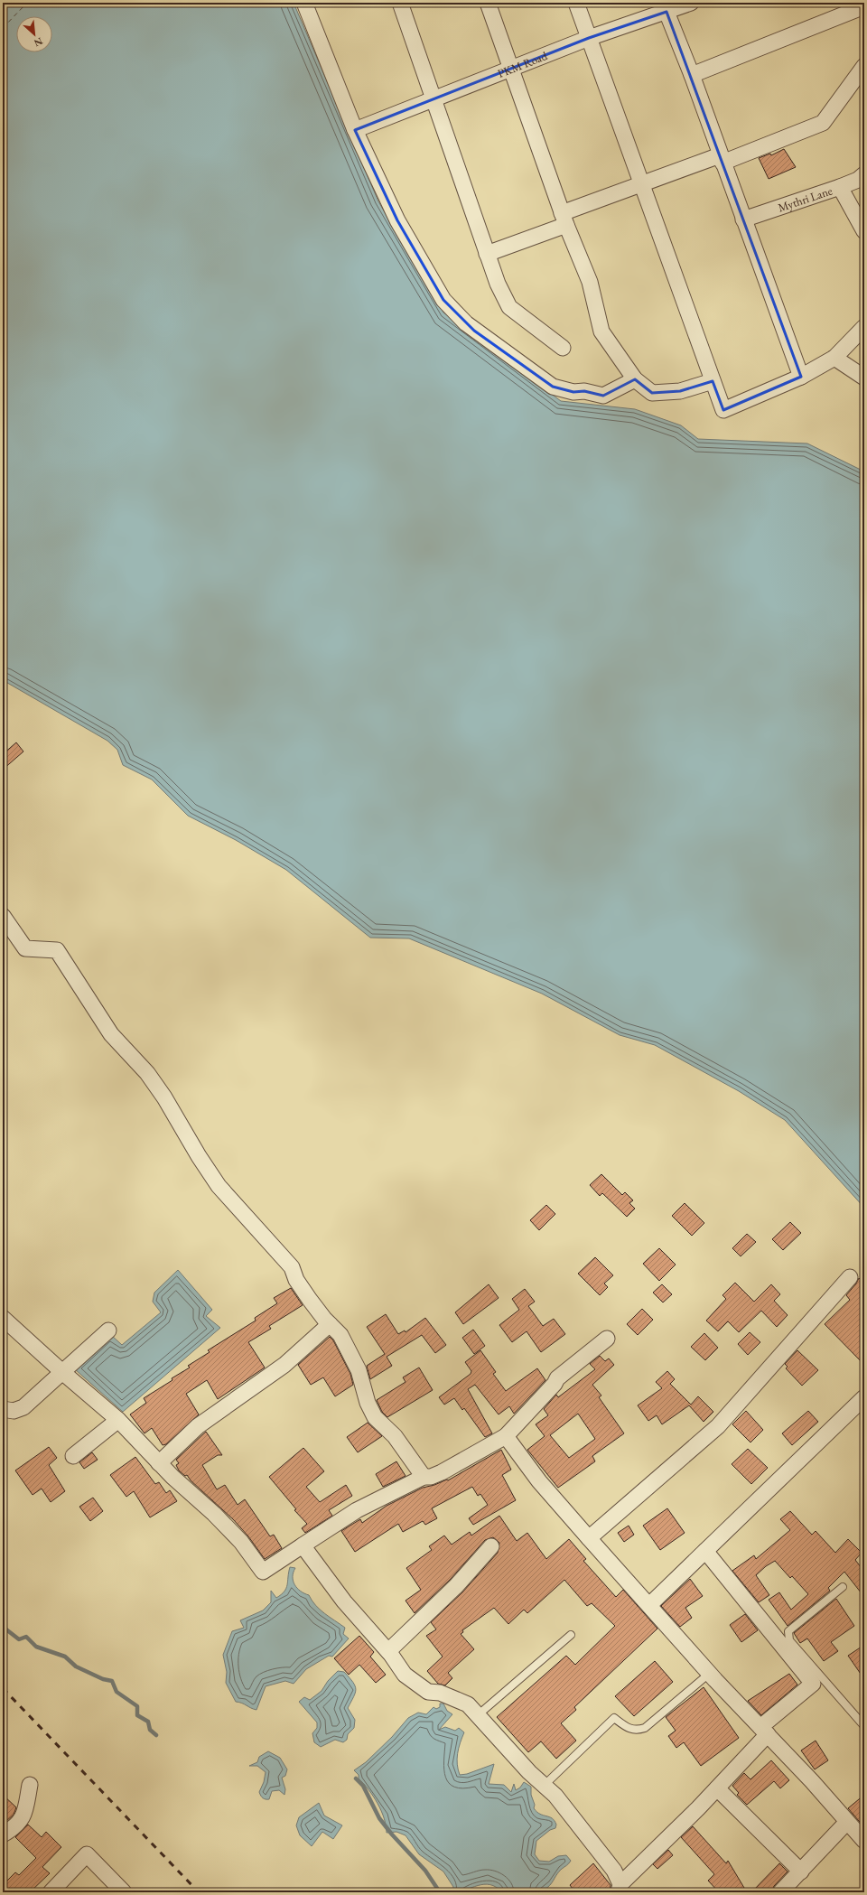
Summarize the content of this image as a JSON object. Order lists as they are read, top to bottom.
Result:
{
  "streets": {
    "street": ["PKM Road", "Mythri Lane"]
  },
  "north": "bottom right"
}
